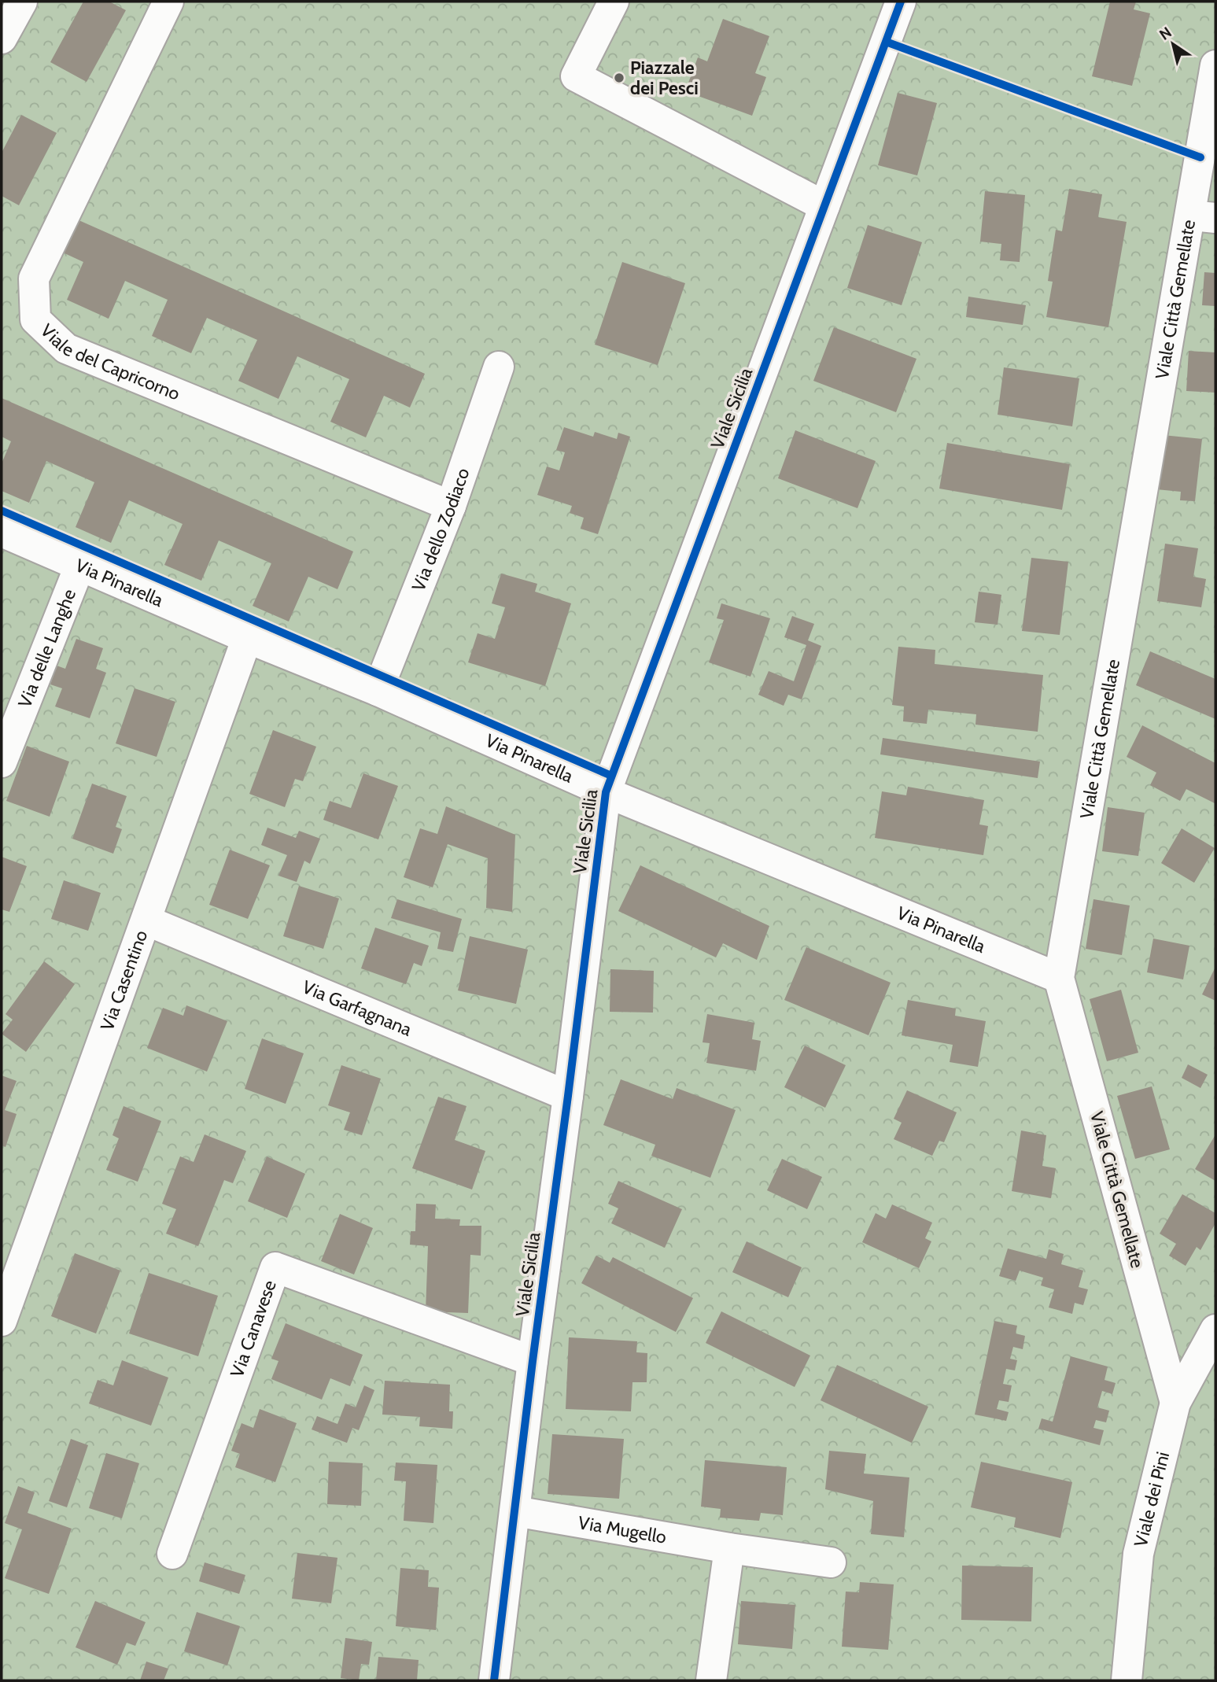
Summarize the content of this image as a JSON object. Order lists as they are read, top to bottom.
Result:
{
  "streets": {
    "street": [
      "Viale Città Gemellate",
      "Viale del Capricorno",
      "Viale Sicilia",
      "Via dello Zodiaco",
      "Via Pinarella",
      "Via delle Langhe",
      "Via Casentino",
      "Via Garfagnana",
      "Via Canavese",
      "Viale dei Pini",
      "Via Mugello"
    ]
  },
  "crossings": [
    ["Viale Città Gemellate", "Via Pinarella"],
    ["Viale Città Gemellate", "Viale dei Pini"],
    ["Viale del Capricorno", "Via dello Zodiaco"],
    ["Viale Sicilia", "Via Pinarella"],
    ["Viale Sicilia", "Via Garfagnana"],
    ["Viale Sicilia", "Via Canavese"],
    ["Viale Sicilia", "Via Mugello"],
    ["Via dello Zodiaco", "Via Pinarella"],
    ["Via Pinarella", "Via delle Langhe"],
    ["Via Pinarella", "Via Casentino"],
    ["Via Casentino", "Via Garfagnana"]
  ],
  "places": ["Piazzale dei Pesci"],
  "north": "top left"
}
